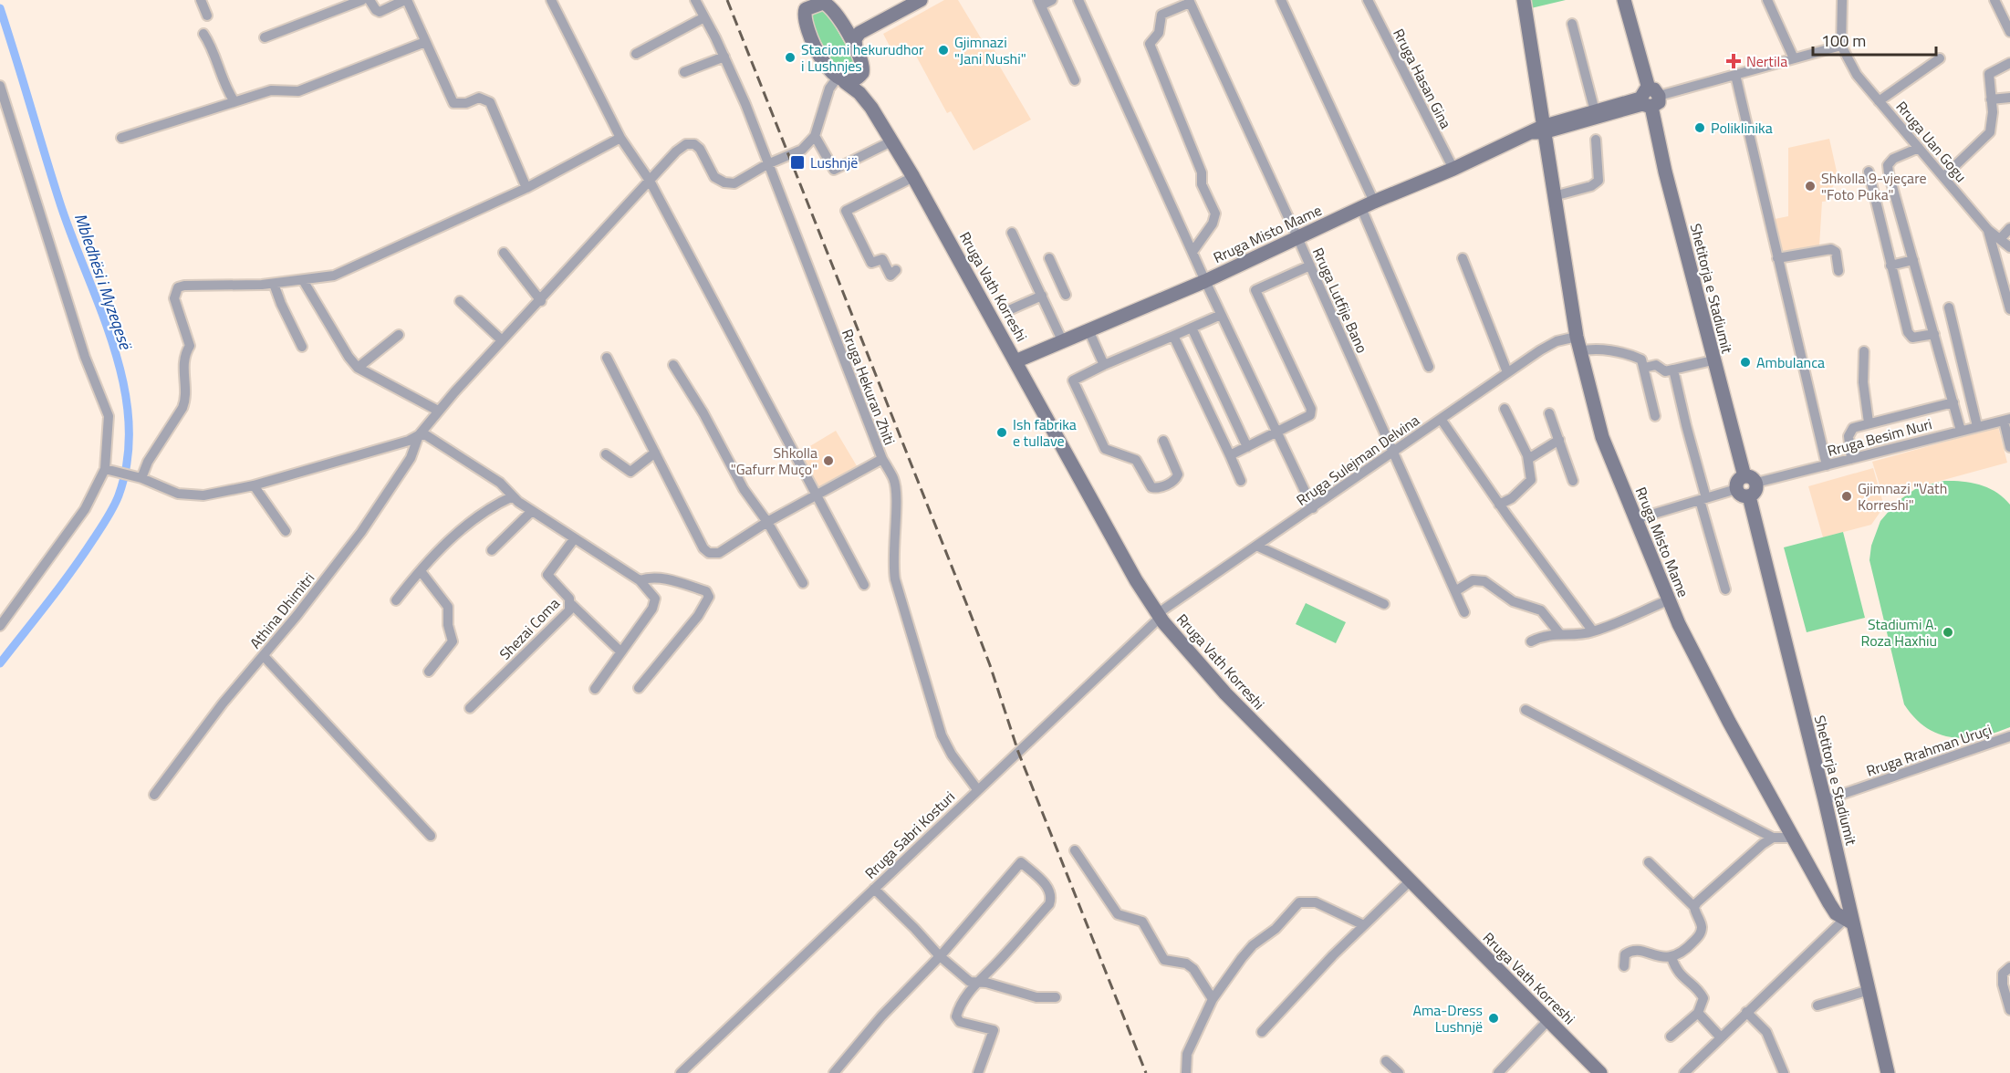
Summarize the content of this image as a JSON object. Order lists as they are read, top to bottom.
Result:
{
  "streets": {
    "main road": ["Rruga Misto Mame", "Rruga Vath Korreshi", "Shetitorja e Stadiumit"],
    "street": [
      "Rruga Hasan Gina",
      "Rruga Uan Gogu",
      "Rruga Lutfije Bano",
      "Rruga Hekuran Zhiti",
      "Rruga Besim Nuri",
      "Rruga Sulejman Delvina",
      "Athina Dhimitri",
      "Shezai Coma",
      "Rruga Rrahman Uruçi",
      "Rruga Sabri Kosturi"
    ]
  },
  "crossings": [
    ["Rruga Hasan Gina", "Rruga Misto Mame"],
    ["Rruga Misto Mame", "Rruga Vath Korreshi"],
    ["Rruga Misto Mame", "Shetitorja e Stadiumit"],
    ["Rruga Misto Mame", "Rruga Lutfije Bano"],
    ["Rruga Misto Mame", "Rruga Sulejman Delvina"],
    ["Rruga Vath Korreshi", "Rruga Sulejman Delvina"],
    ["Rruga Vath Korreshi", "Rruga Sabri Kosturi"],
    ["Shetitorja e Stadiumit", "Rruga Besim Nuri"],
    ["Shetitorja e Stadiumit", "Rruga Rrahman Uruçi"],
    ["Rruga Lutfije Bano", "Rruga Sulejman Delvina"],
    ["Rruga Hekuran Zhiti", "Rruga Sabri Kosturi"],
    ["Rruga Sulejman Delvina", "Rruga Sabri Kosturi"]
  ],
  "water": ["Mbledhësi i Myzeqesë"],
  "places": {
    "other": [
      "Gjimnazi \"Jani Nushi\"",
      "Stacioni hekurudhor i Lushnjes",
      "Poliklinika",
      "Shkolla 9-vjeçare \"Foto Puka\"",
      "Ambulanca",
      "Ish fabrika e tullave",
      "Shkolla \"Gafurr Muço\"",
      "Gjimnazi \"Vath Korreshi\"",
      "Stadiumi A. Roza Haxhiu",
      "Ama-Dress Lushnjë"
    ],
    "health": ["Nertila"],
    "transit": ["Lushnjë"]
  },
  "scale_bar": "100 m"
}
